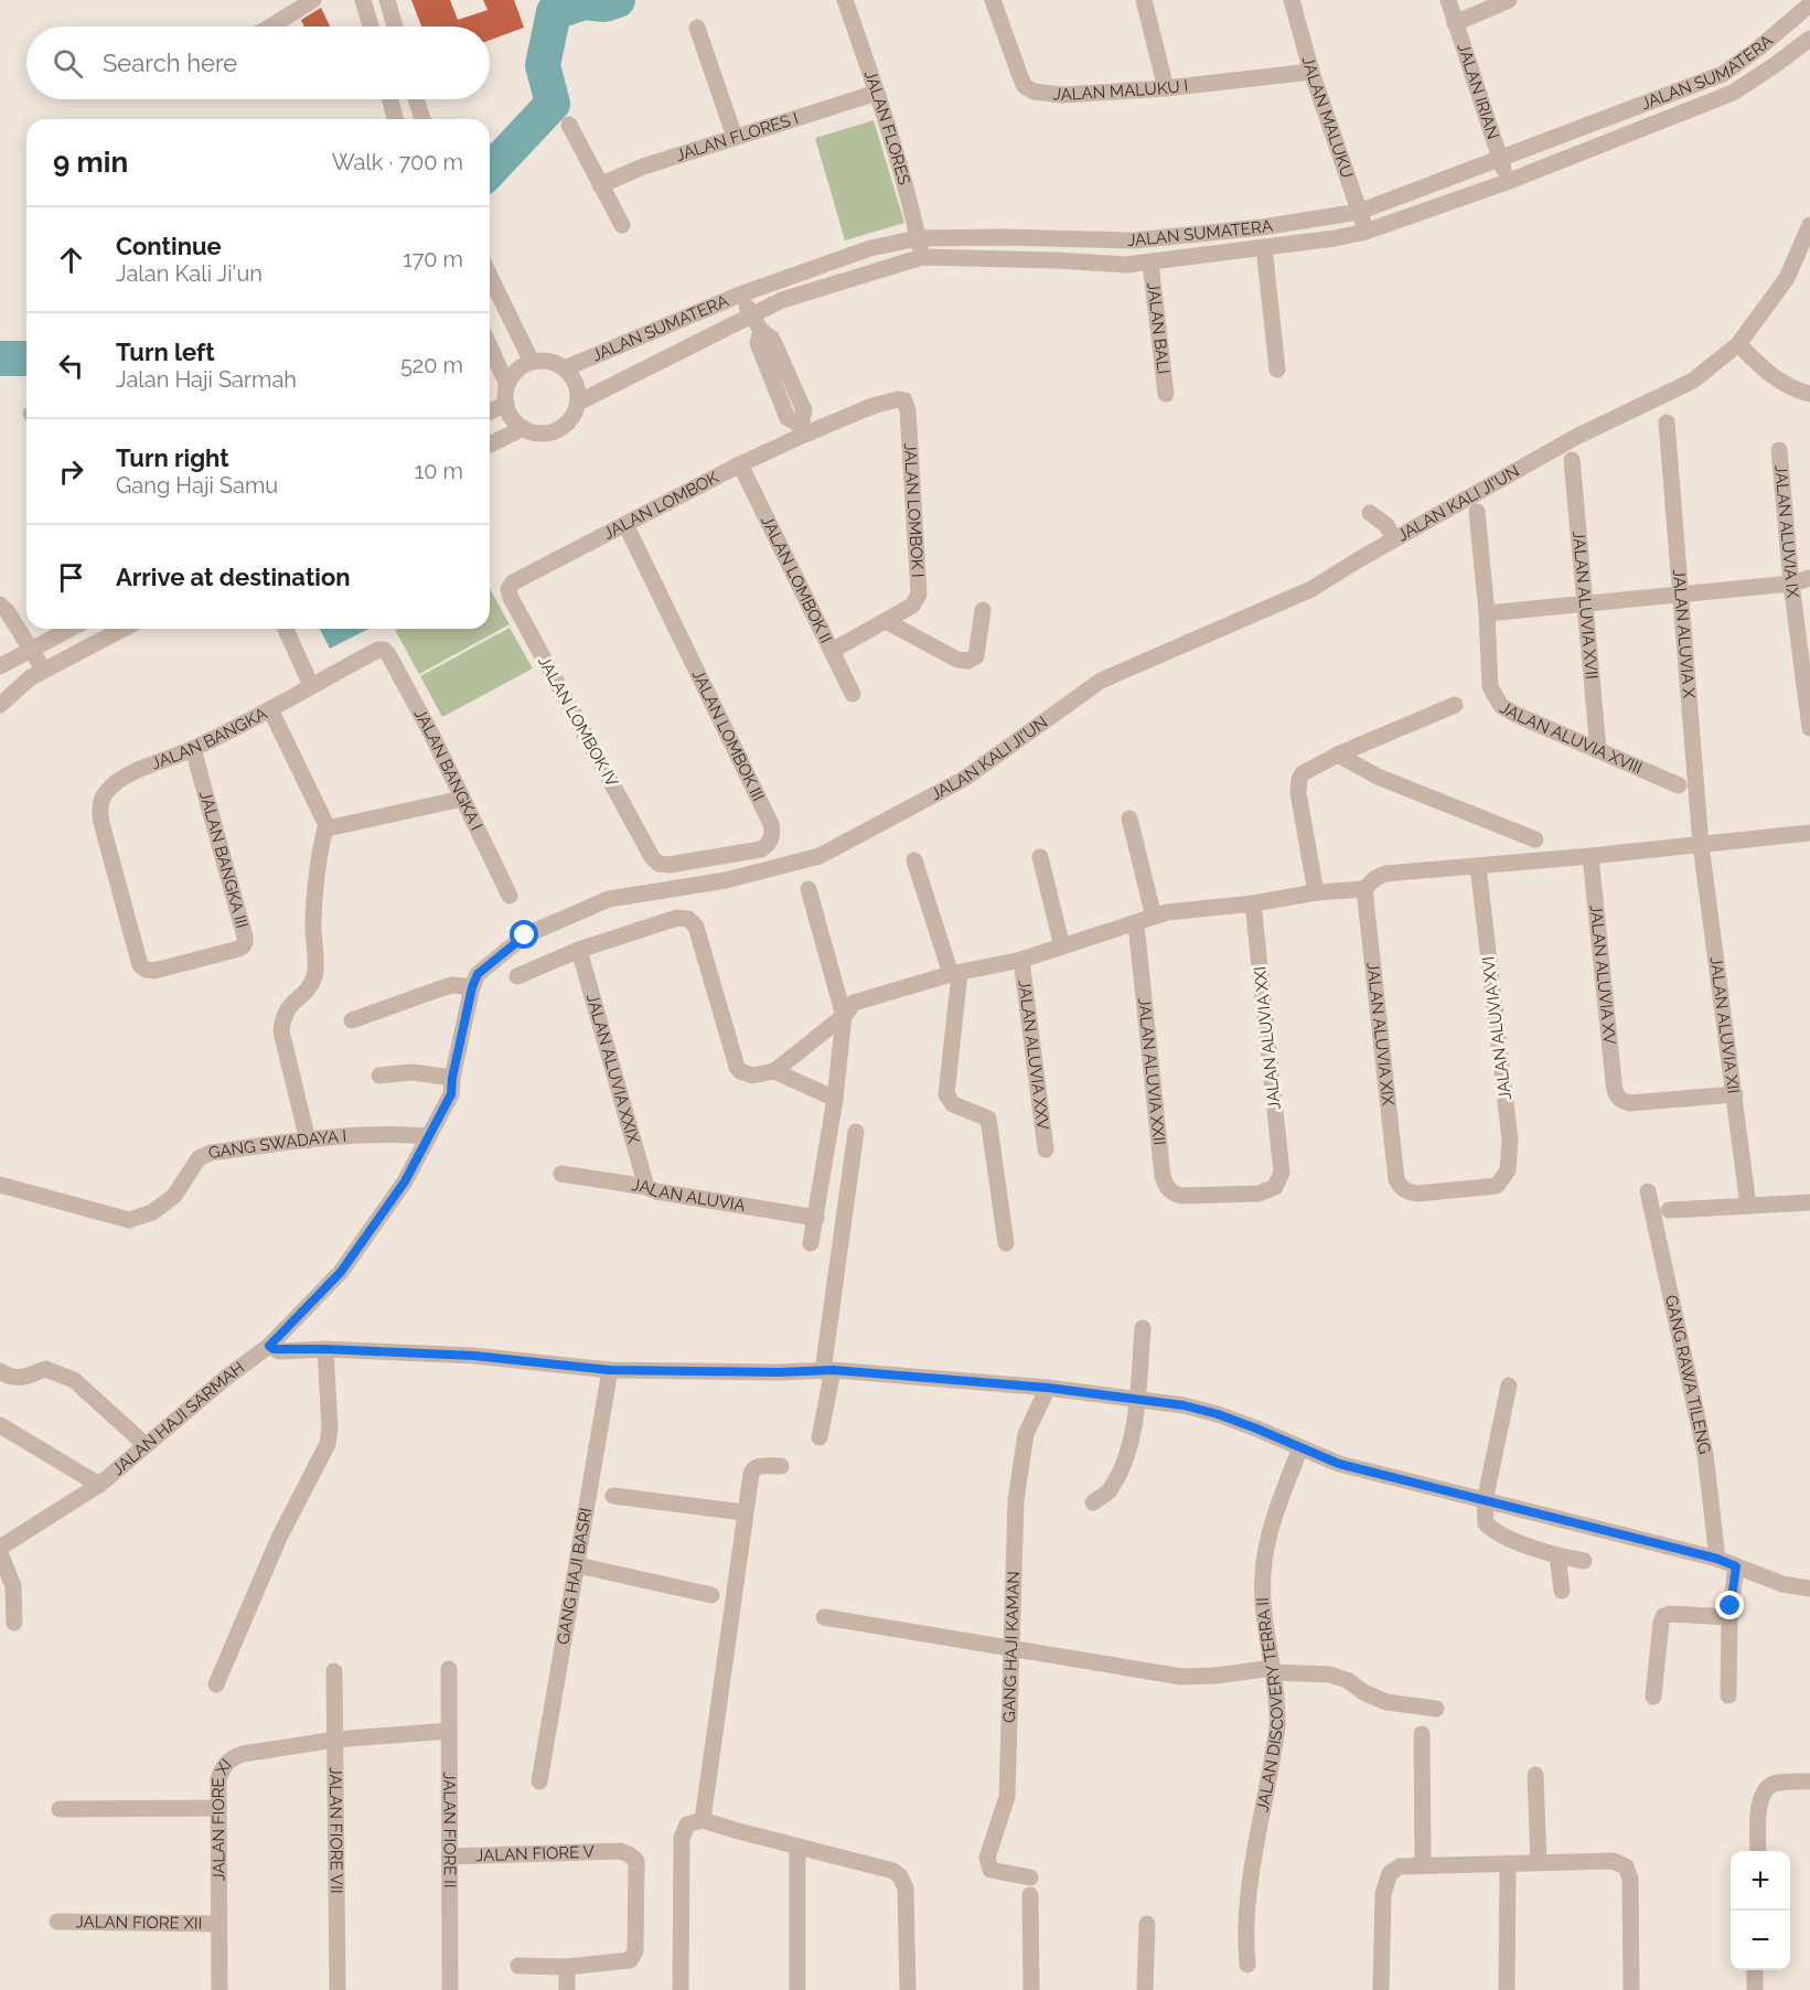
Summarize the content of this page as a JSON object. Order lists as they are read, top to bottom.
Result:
{
  "streets": {
    "street": [
      "JALAN SUMATERA",
      "JALAN MALUKU I",
      "JALAN IRIAN",
      "JALAN MALUKU",
      "JALAN FLORES",
      "JALAN FLORES I",
      "JALAN BALI",
      "JALAN KALI JI'UN",
      "JALAN LOMBOK",
      "JALAN LOMBOK I",
      "JALAN ALUVIA IX",
      "JALAN LOMBOK II",
      "JALAN ALUVIA XVII",
      "JALAN ALUVIA X",
      "JALAN LOMBOK IV",
      "JALAN LOMBOK III",
      "JALAN ALUVIA XVIII",
      "JALAN BANGKA",
      "JALAN BANGKA I",
      "JALAN BANGKA III",
      "JALAN ALUVIA XV",
      "JALAN ALUVIA XII",
      "JALAN ALUVIA XVI",
      "JALAN ALUVIA XIX",
      "JALAN ALUVIA XXI",
      "JALAN ALUVIA XXV",
      "JALAN ALUVIA XXIX",
      "JALAN ALUVIA XXII",
      "GANG SWADAYA I",
      "JALAN ALUVIA",
      "GANG RAWA TILENG",
      "JALAN HAJI SARMAH",
      "GANG HAJI BASRI",
      "GANG HAJI KAMAN",
      "JALAN DISCOVERY TERRA II",
      "JALAN FIORE XI",
      "JALAN FIORE VII",
      "JALAN FIORE II",
      "JALAN FIORE V",
      "JALAN FIORE XII"
    ]
  },
  "crossings": [
    ["JALAN SUMATERA", "JALAN IRIAN"],
    ["JALAN SUMATERA", "JALAN MALUKU"],
    ["JALAN SUMATERA", "JALAN FLORES"],
    ["JALAN SUMATERA", "JALAN BALI"],
    ["JALAN MALUKU I", "JALAN MALUKU"],
    ["JALAN FLORES", "JALAN FLORES I"],
    ["JALAN KALI JI'UN", "GANG SWADAYA I"],
    ["JALAN KALI JI'UN", "JALAN HAJI SARMAH"],
    ["JALAN LOMBOK", "JALAN LOMBOK I"],
    ["JALAN LOMBOK", "JALAN LOMBOK II"],
    ["JALAN LOMBOK", "JALAN LOMBOK IV"],
    ["JALAN LOMBOK", "JALAN LOMBOK III"],
    ["JALAN LOMBOK I", "JALAN LOMBOK II"],
    ["JALAN ALUVIA XVII", "JALAN ALUVIA XVIII"],
    ["JALAN ALUVIA X", "JALAN ALUVIA XII"],
    ["JALAN LOMBOK IV", "JALAN LOMBOK III"],
    ["JALAN BANGKA", "JALAN BANGKA I"],
    ["JALAN BANGKA", "JALAN BANGKA III"],
    ["JALAN ALUVIA XV", "JALAN ALUVIA XII"],
    ["JALAN ALUVIA XVI", "JALAN ALUVIA XIX"],
    ["JALAN ALUVIA XXI", "JALAN ALUVIA XXII"],
    ["JALAN ALUVIA XXIX", "JALAN ALUVIA"],
    ["JALAN FIORE XI", "JALAN FIORE VII"],
    ["JALAN FIORE XI", "JALAN FIORE II"],
    ["JALAN FIORE XI", "JALAN FIORE XII"],
    ["JALAN FIORE II", "JALAN FIORE V"]
  ],
  "page": {
    "search": "Search here",
    "heading": ["9 min", "Walk · 700 m"],
    "list": [
      ["Continue", "Jalan Kali Ji'un", "170 m"],
      ["Turn left", "Jalan Haji Sarmah", "520 m"],
      ["Turn right", "Gang Haji Samu", "10 m"],
      "Arrive at destination"
    ],
    "map_buttons": ["+", "−"]
  }
}
